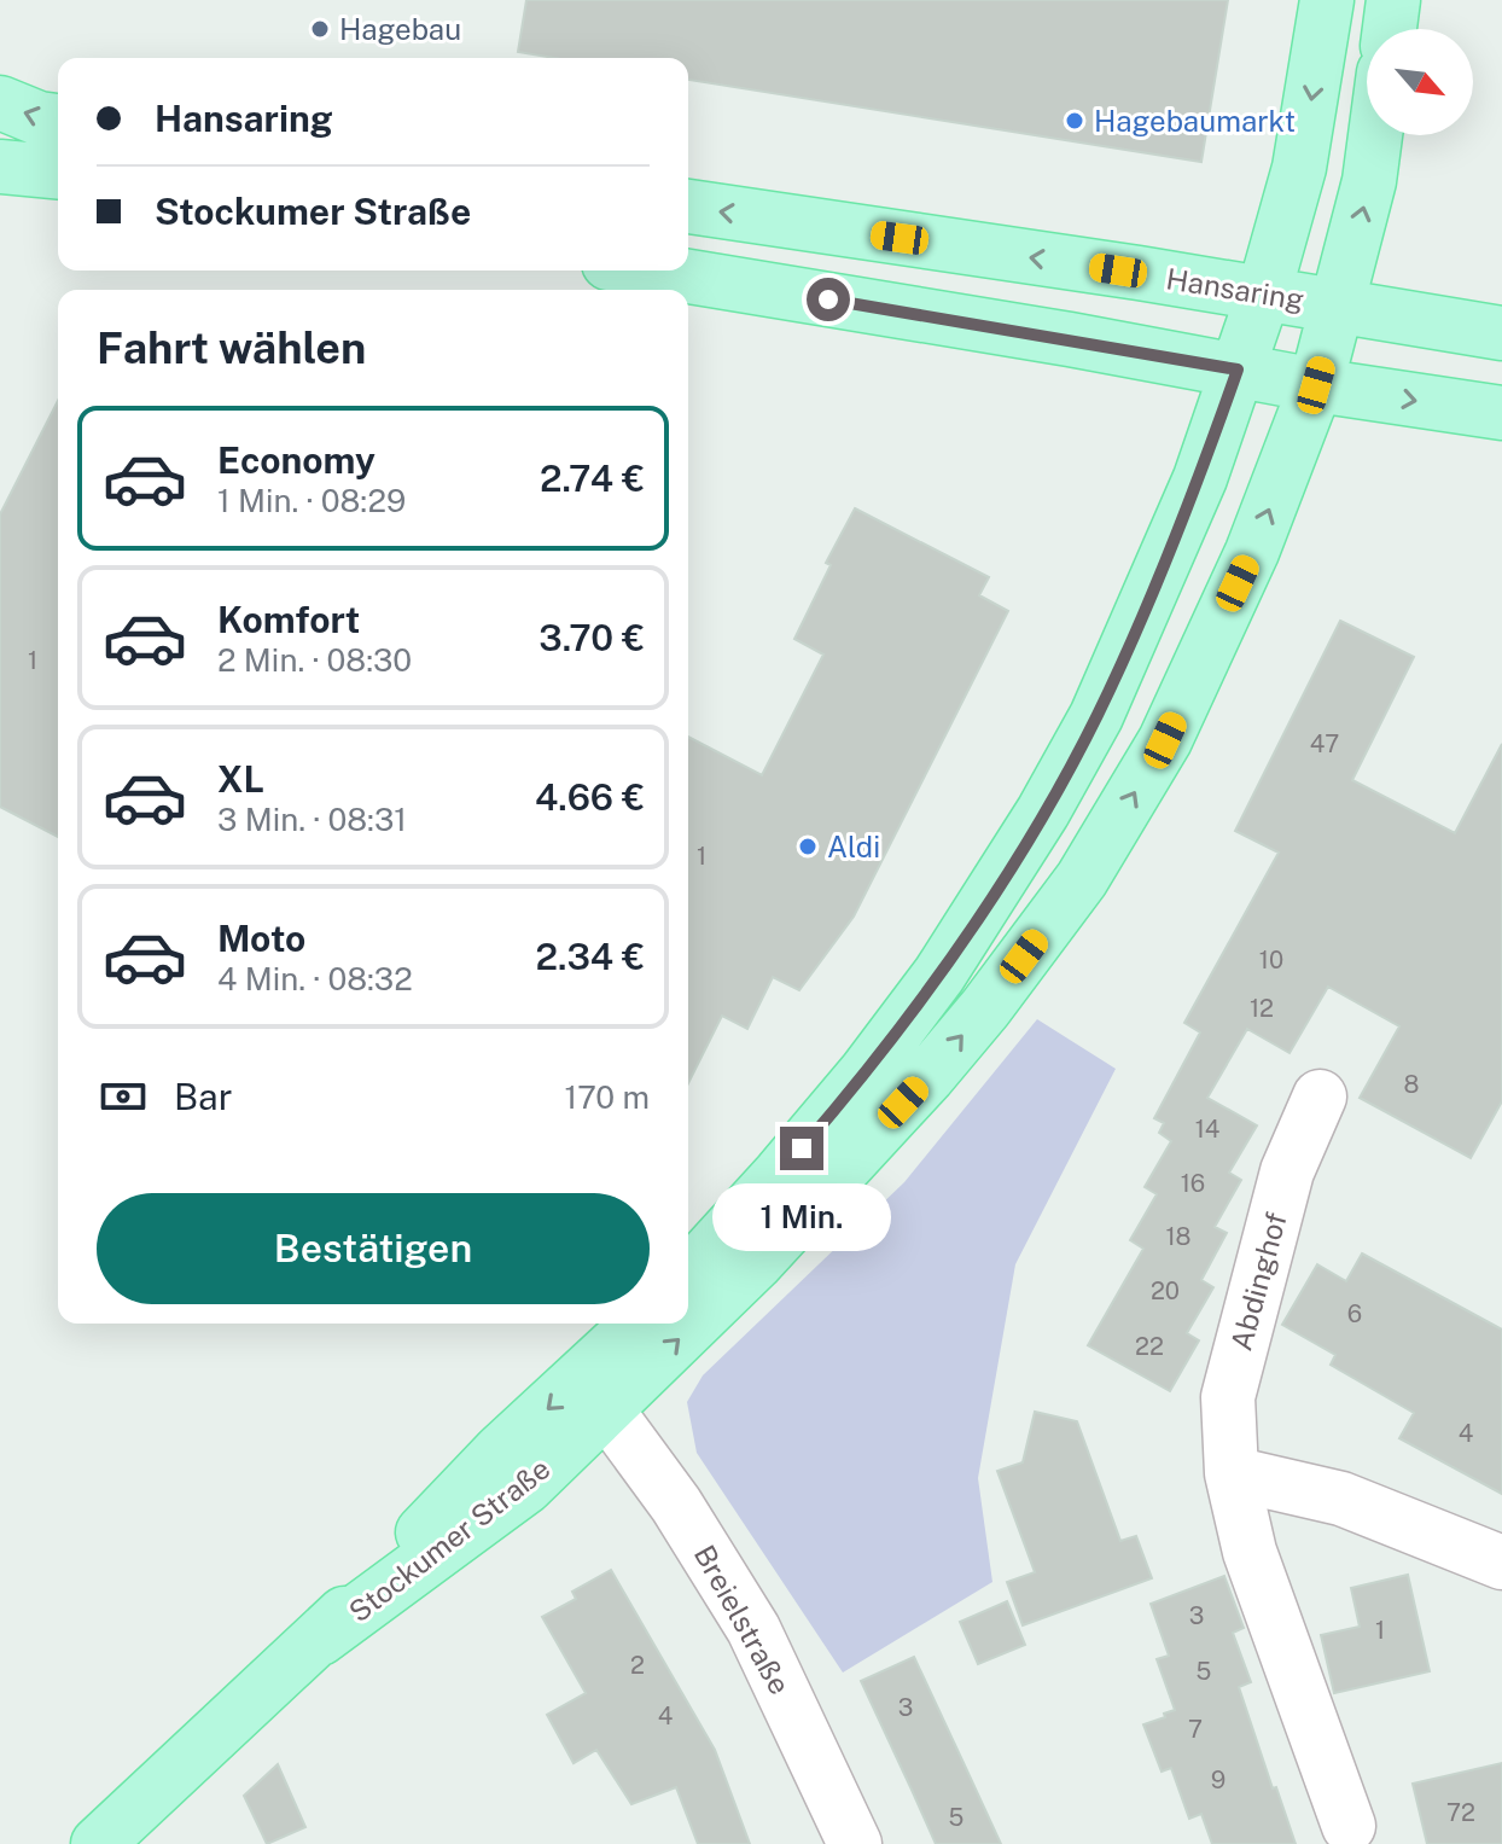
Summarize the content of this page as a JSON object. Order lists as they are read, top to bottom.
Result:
{
  "streets": {
    "main road": ["Hansaring", "Stockumer Straße"],
    "street": ["Abdinghof", "Breielstraße"]
  },
  "crossings": [
    ["Hansaring", "Stockumer Straße"],
    ["Stockumer Straße", "Breielstraße"]
  ],
  "places": ["Hagebau", "Hagebaumarkt", "Aldi"],
  "house_numbers": [
    "1",
    "47",
    "1",
    "10",
    "12",
    "8",
    "14",
    "16",
    "18",
    "20",
    "6",
    "22",
    "4",
    "3",
    "1",
    "2",
    "5",
    "3",
    "4",
    "7",
    "9",
    "72",
    "5"
  ],
  "north": "bottom right",
  "page": {
    "banner": ["Hansaring", "Stockumer Straße"],
    "heading": "Fahrt wählen",
    "list": [
      {
        "name": "Economy",
        "note": "1 Min. · 08:29",
        "value": "2.74 €"
      },
      {
        "name": "Komfort",
        "note": "2 Min. · 08:30",
        "value": "3.70 €"
      },
      {
        "name": "XL",
        "note": "3 Min. · 08:31",
        "value": "4.66 €"
      },
      {
        "name": "Moto",
        "note": "4 Min. · 08:32",
        "value": "2.34 €"
      }
    ],
    "pay": ["Bar", "170 m"],
    "buttons": "Bestätigen",
    "bubble": "1 Min."
  }
}
